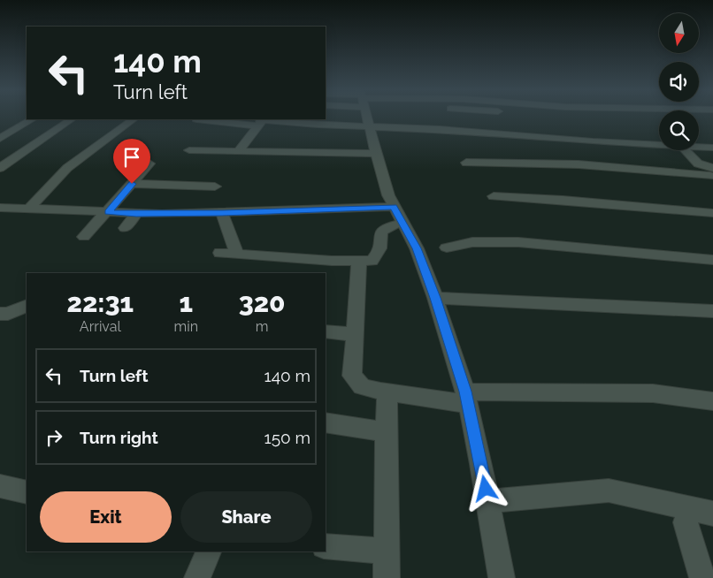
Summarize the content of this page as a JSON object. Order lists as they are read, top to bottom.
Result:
{
  "north": "bottom",
  "page": {
    "turn": ["140 m", "Turn left"],
    "eta": [
      "22:31",
      "Arrival",
      "1",
      "min",
      "320",
      "m"
    ],
    "list": [
      {
        "name": "Turn left",
        "value": "140 m"
      },
      {
        "name": "Turn right",
        "value": "150 m"
      }
    ],
    "buttons": ["Exit", "Share"]
  }
}
